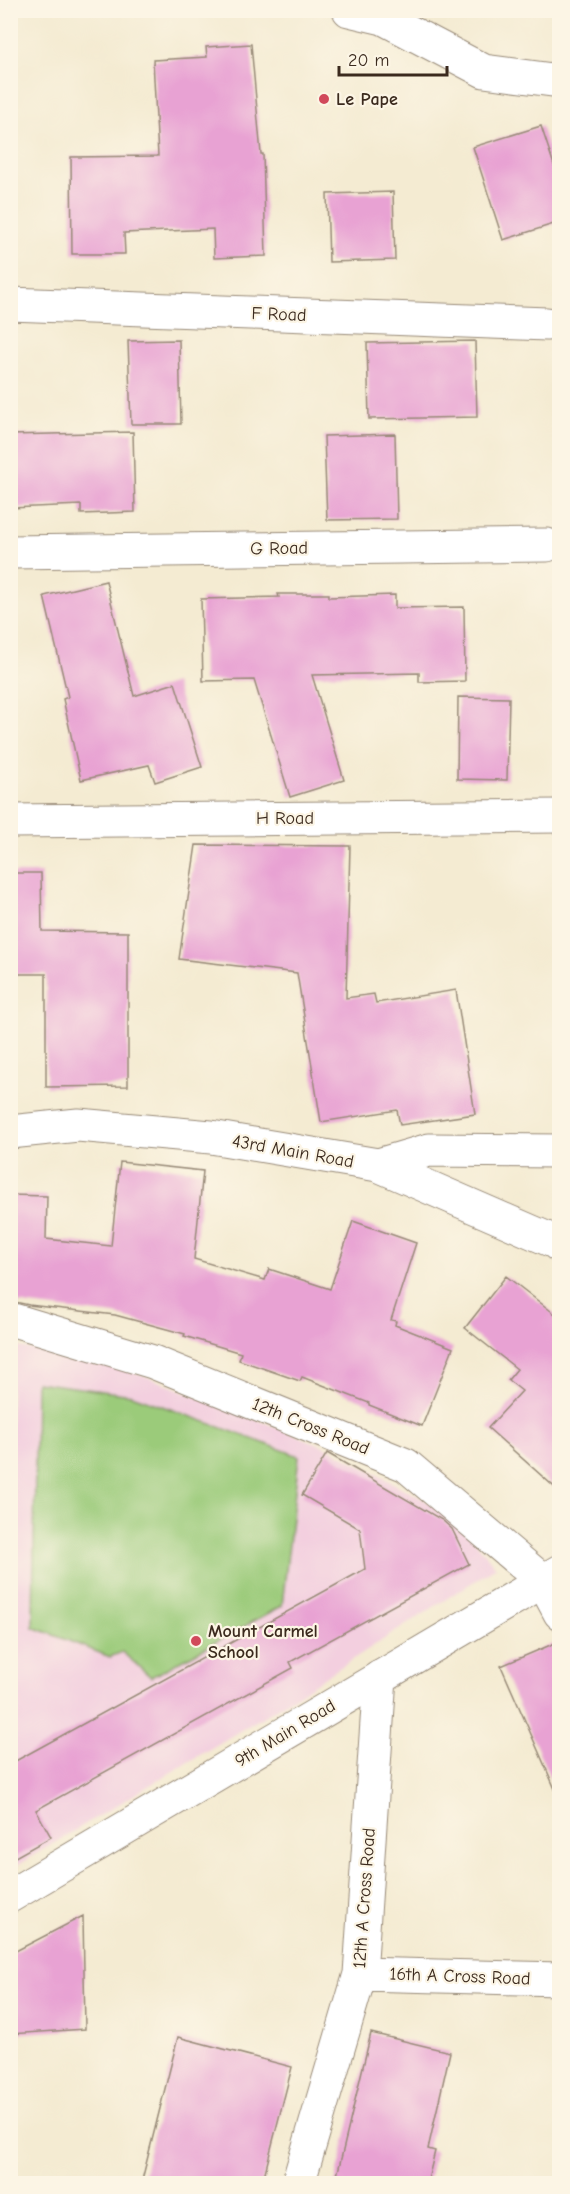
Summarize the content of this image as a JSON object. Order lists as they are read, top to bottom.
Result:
{
  "streets": {
    "street": [
      "F Road",
      "G Road",
      "H Road",
      "43rd Main Road",
      "12th Cross Road",
      "9th Main Road",
      "12th A Cross Road",
      "16th A Cross Road"
    ]
  },
  "crossings": [
    ["12th Cross Road", "9th Main Road"],
    ["9th Main Road", "12th A Cross Road"],
    ["12th A Cross Road", "16th A Cross Road"]
  ],
  "places": ["Le Pape", "Mount Carmel School"],
  "scale_bar": "20 m"
}
